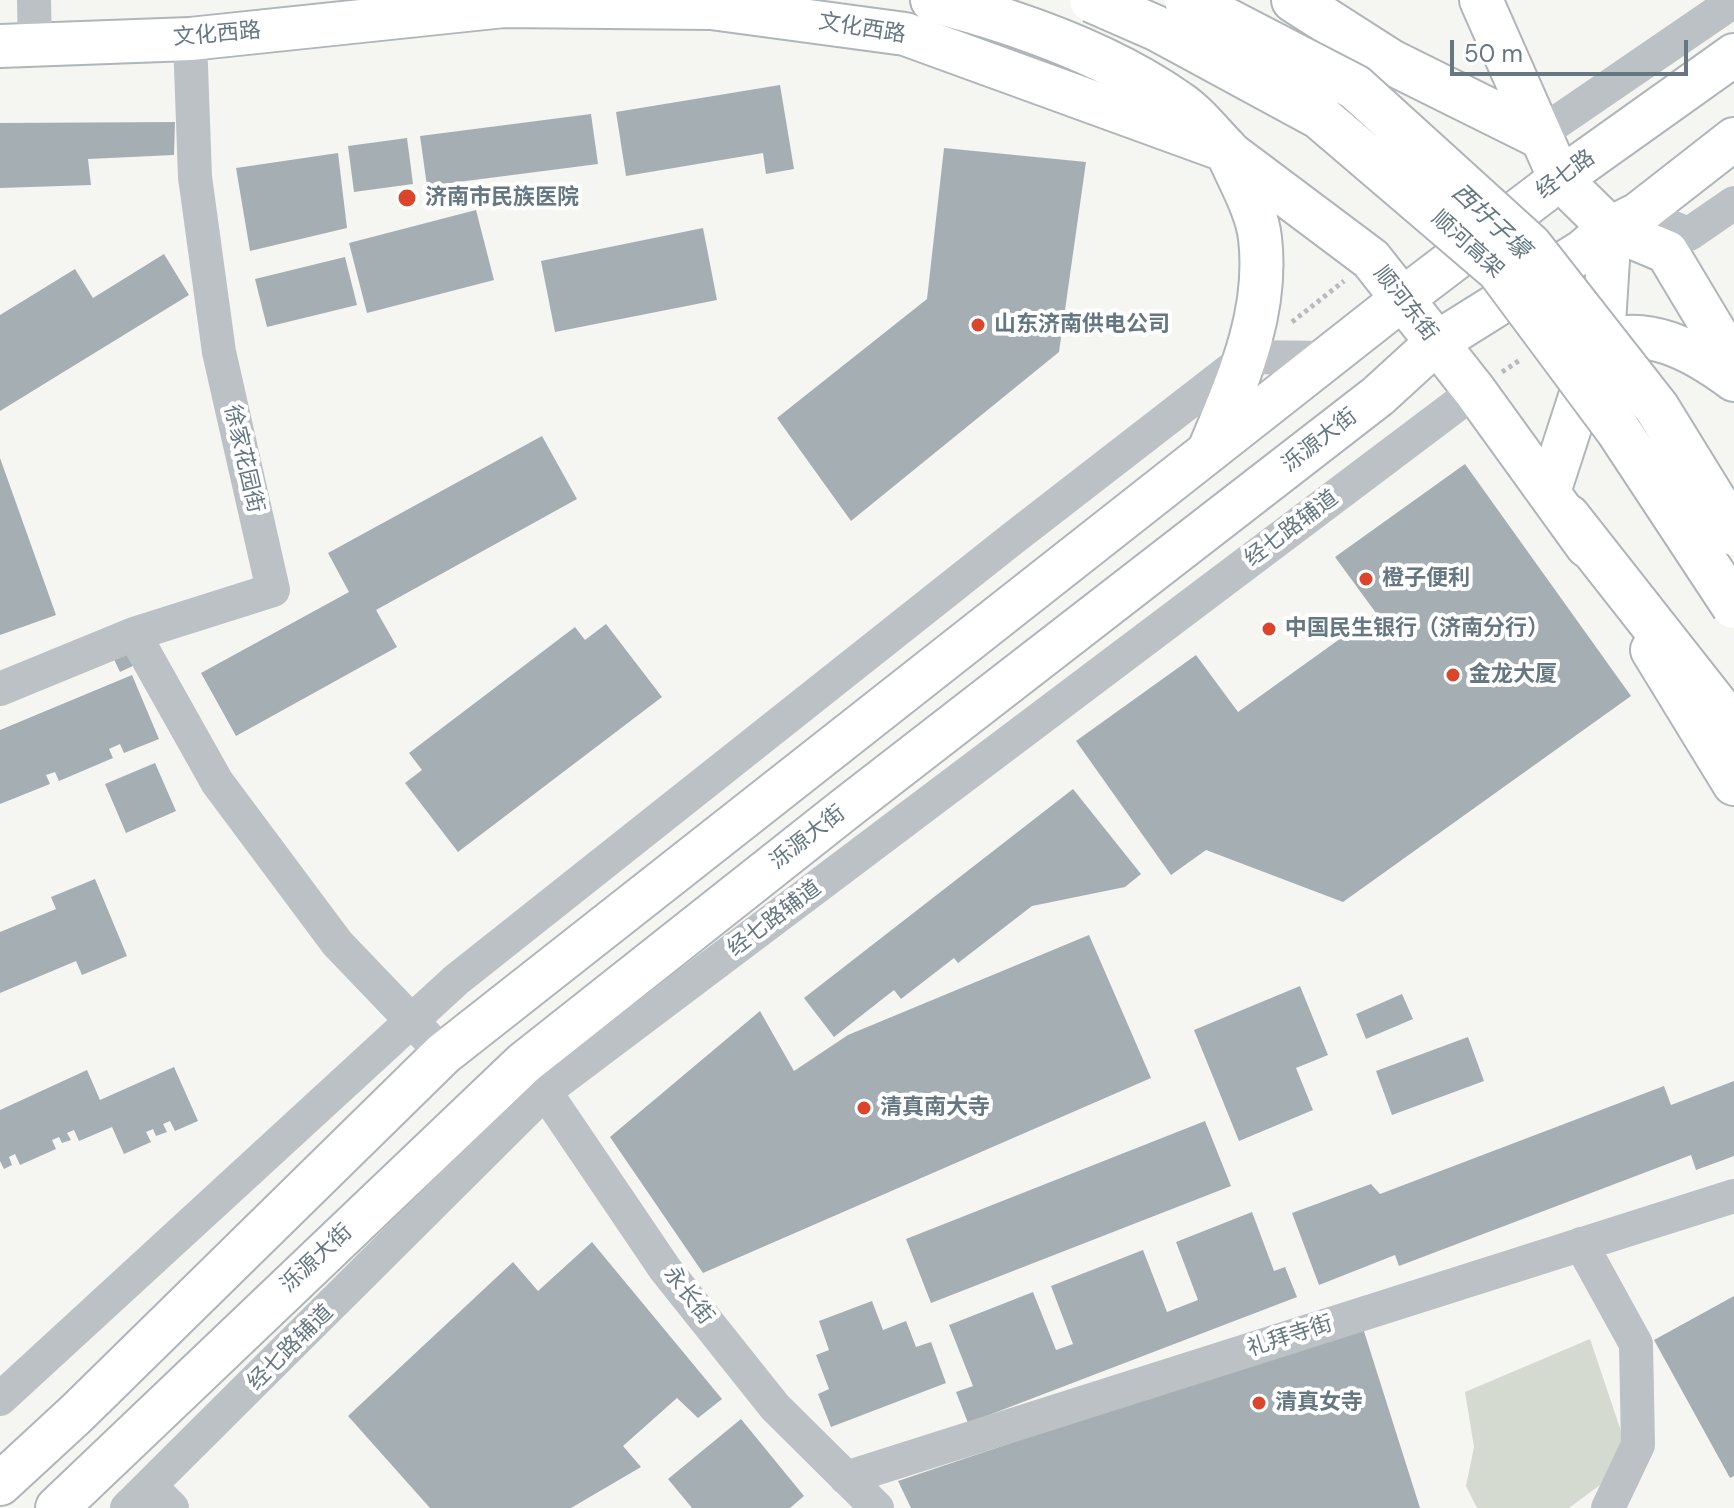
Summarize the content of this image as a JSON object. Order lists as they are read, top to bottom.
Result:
{
  "streets": {
    "highway": ["顺河高架"],
    "main road": [
      "文化西路",
      "经七路",
      "顺河东街",
      "泺源大街"
    ],
    "street": [
      "徐家花园街",
      "经七路辅道",
      "永长街",
      "礼拜寺街"
    ]
  },
  "crossings": [
    ["文化西路", "顺河东街"],
    ["文化西路", "徐家花园街"],
    ["经七路", "顺河东街"],
    ["顺河东街", "泺源大街"],
    ["顺河东街", "经七路辅道"],
    ["泺源大街", "经七路辅道"],
    ["泺源大街", "永长街"],
    ["经七路辅道", "永长街"],
    ["永长街", "礼拜寺街"]
  ],
  "water": ["西圩子壕"],
  "places": [
    "济南市民族医院",
    "山东济南供电公司",
    "橙子便利",
    "中国民生银行（济南分行）",
    "金龙大厦",
    "清真南大寺",
    "清真女寺"
  ],
  "scale_bar": "50 m"
}
